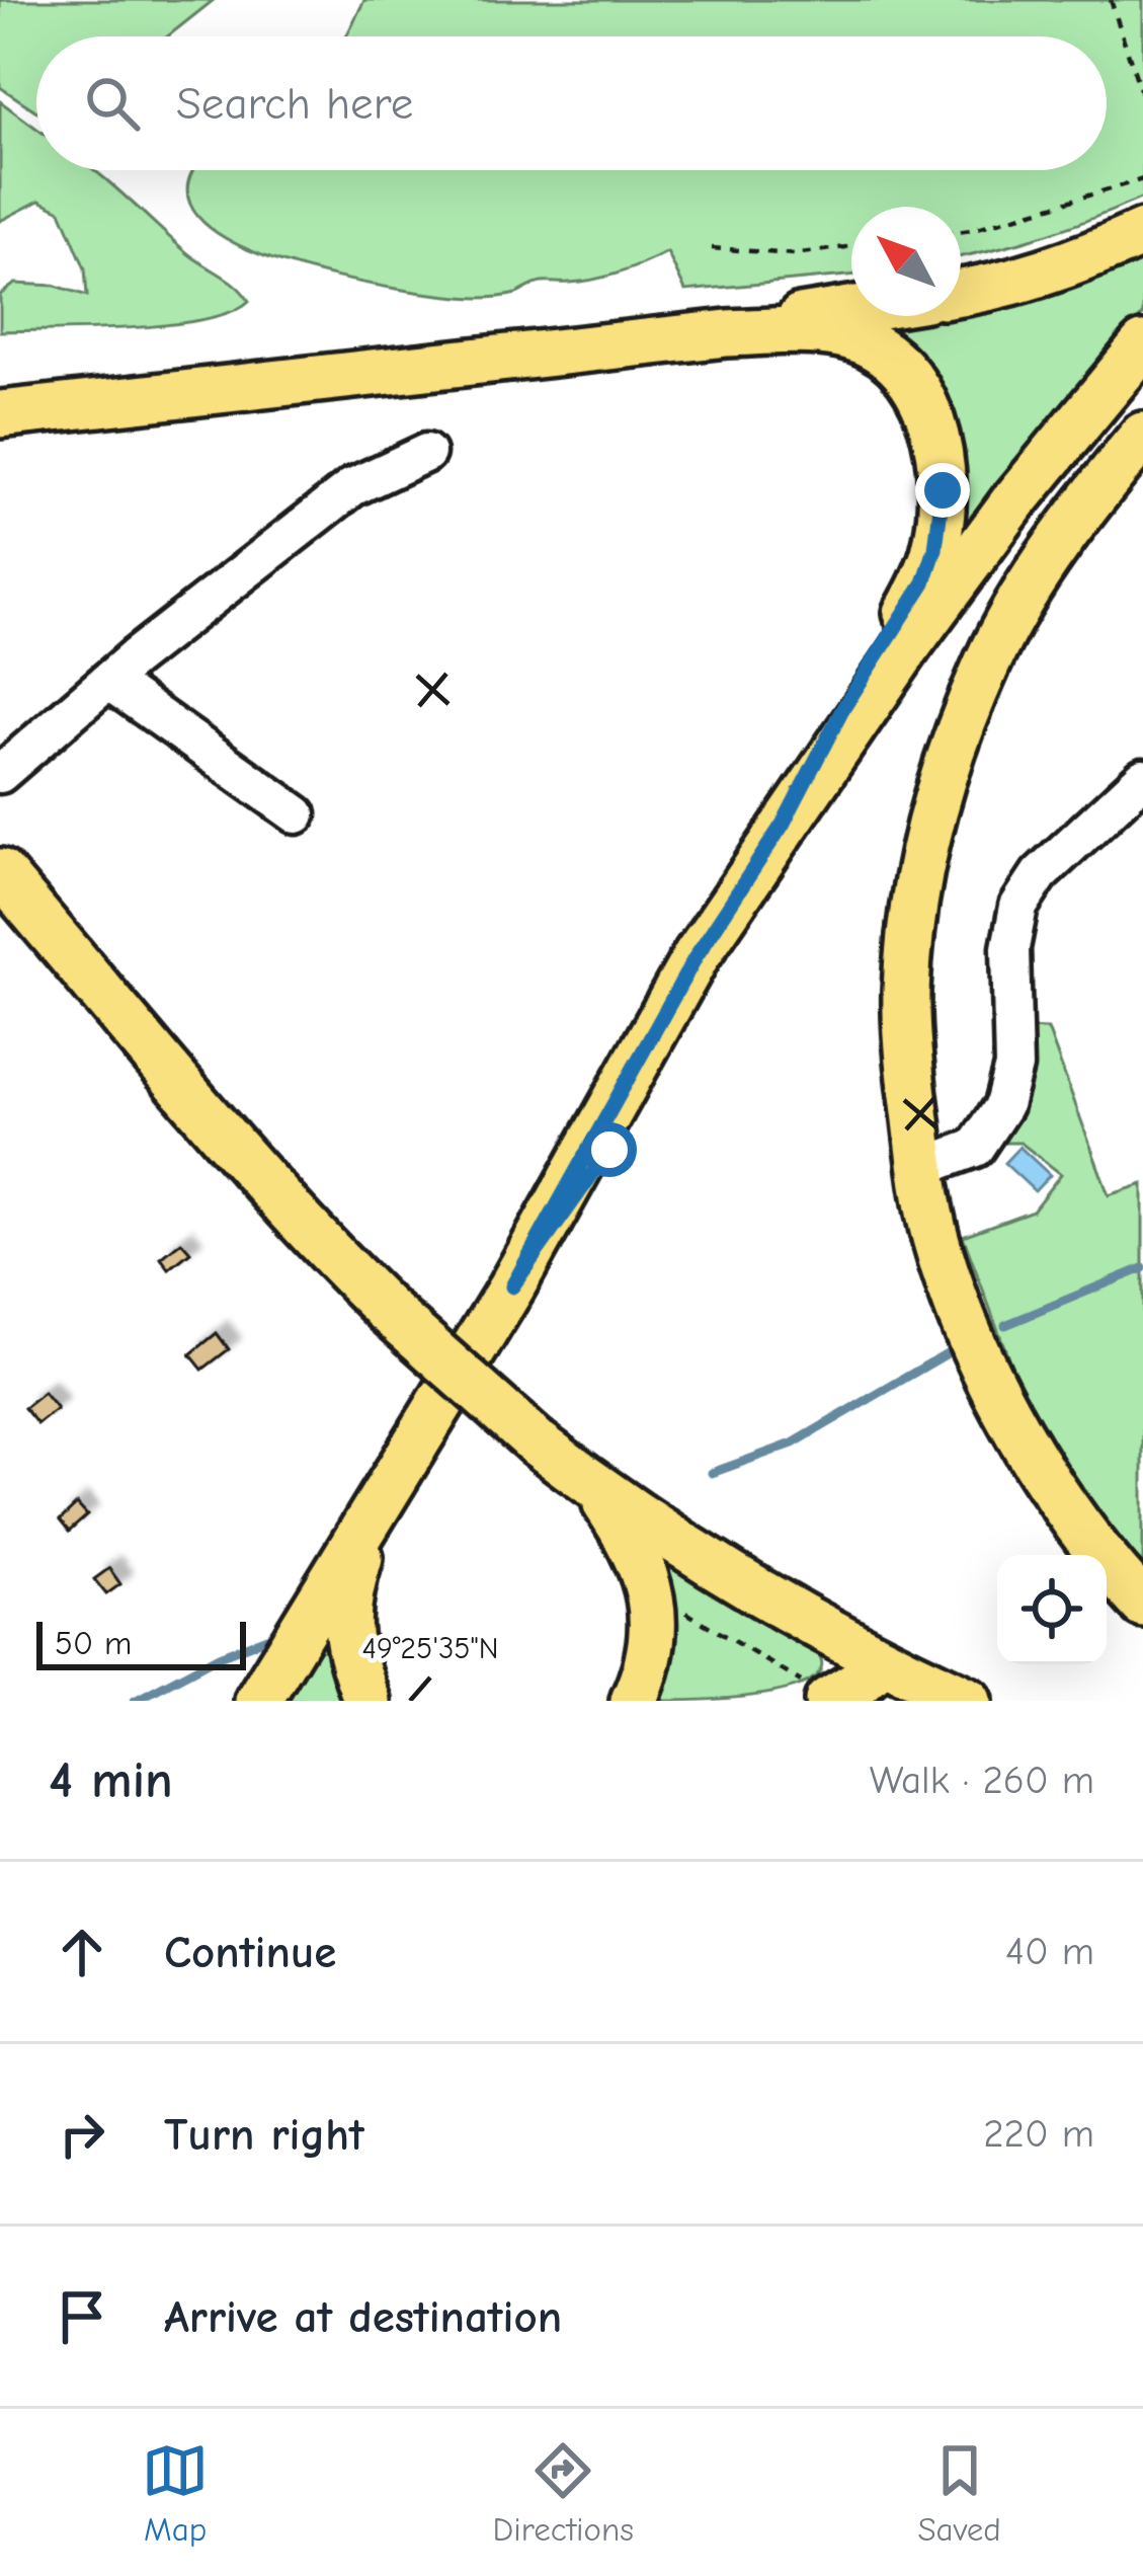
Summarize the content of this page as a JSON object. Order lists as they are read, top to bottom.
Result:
{
  "scale_bar": "50 m",
  "north": "top left",
  "page": {
    "search": "Search here",
    "scale": "50 m",
    "heading": ["4 min", "Walk · 260 m"],
    "list": [
      ["Continue", "40 m"],
      ["Turn right", "220 m"],
      "Arrive at destination"
    ],
    "nav": ["Map", "Directions", "Saved"]
  },
  "coordinates": ["49°25'35\"N"]
}
